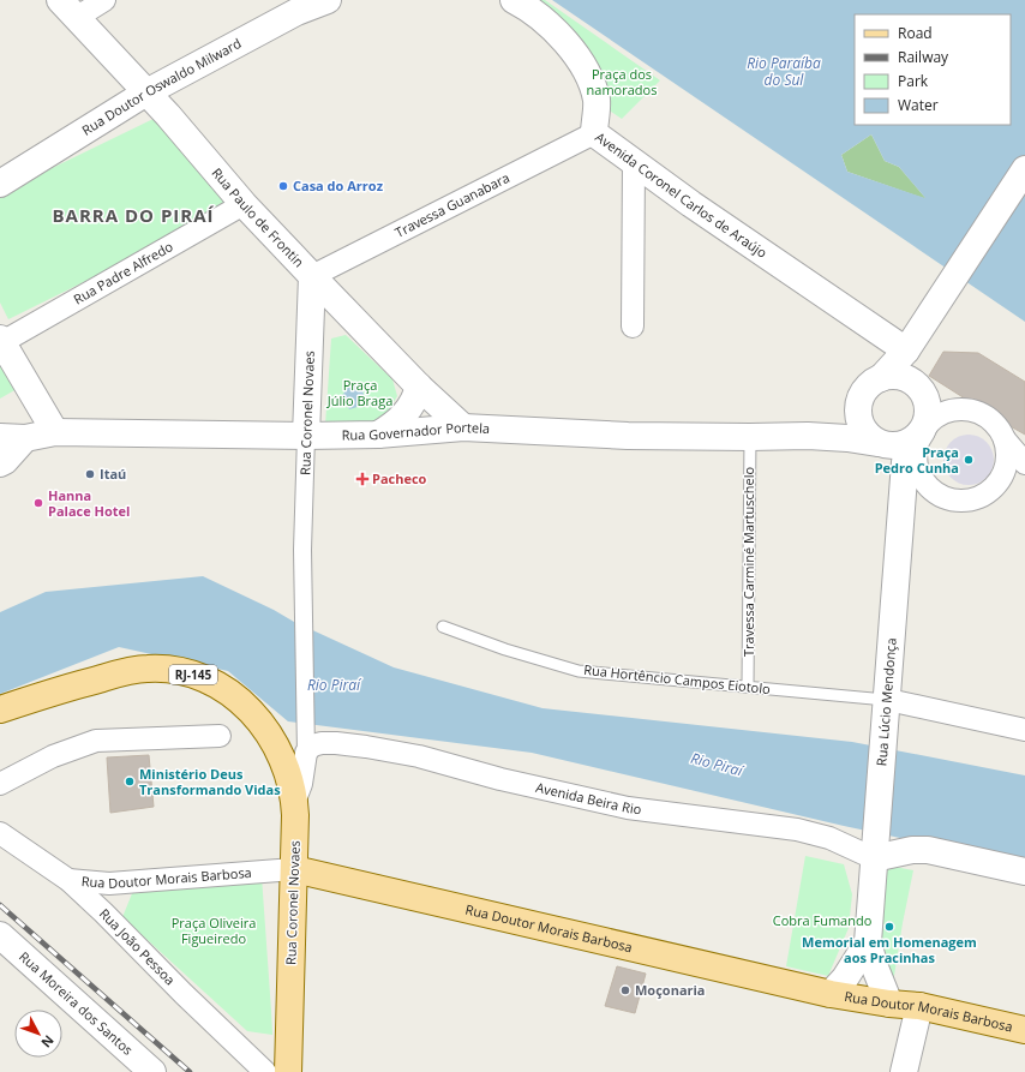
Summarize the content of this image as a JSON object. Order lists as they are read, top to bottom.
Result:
{
  "streets": {
    "main road": ["Rua Coronel Novaes", "RJ-145", "Rua Doutor Morais Barbosa"],
    "street": [
      "Rua Doutor Oswaldo Milward",
      "Avenida Coronel Carlos de Araújo",
      "Travessa Guanabara",
      "Rua Paulo de Frontin",
      "Rua Padre Alfredo",
      "Rua Governador Portela",
      "Rua Lúcio Mendonça",
      "Avenida Beira Rio",
      "Rua João Pessoa",
      "Rua Moreira dos Santos"
    ],
    "lane": ["Travessa Carminé Martuschelo", "Rua Hortêncio Campos Eiotolo"]
  },
  "crossings": [
    ["Rua Doutor Oswaldo Milward", "Rua Paulo de Frontin"],
    ["Avenida Coronel Carlos de Araújo", "Travessa Guanabara"],
    ["Travessa Guanabara", "Rua Paulo de Frontin"],
    ["Travessa Guanabara", "Rua Coronel Novaes"],
    ["Rua Paulo de Frontin", "Rua Padre Alfredo"],
    ["Rua Paulo de Frontin", "Rua Coronel Novaes"],
    ["Rua Paulo de Frontin", "Rua Governador Portela"],
    ["Rua Coronel Novaes", "Rua Governador Portela"],
    ["Rua Coronel Novaes", "RJ-145"],
    ["Rua Coronel Novaes", "Avenida Beira Rio"],
    ["Rua Coronel Novaes", "Rua Doutor Morais Barbosa"],
    ["Rua Governador Portela", "Travessa Carminé Martuschelo"],
    ["Rua Governador Portela", "Rua Lúcio Mendonça"],
    ["Travessa Carminé Martuschelo", "Rua Hortêncio Campos Eiotolo"],
    ["RJ-145", "Avenida Beira Rio"],
    ["Rua Hortêncio Campos Eiotolo", "Rua Lúcio Mendonça"],
    ["Rua Lúcio Mendonça", "Avenida Beira Rio"],
    ["Rua Doutor Morais Barbosa", "Rua João Pessoa"]
  ],
  "districts": ["BARRA DO PIRAÍ"],
  "water": ["Rio Paraíba do Sul", "Rio Piraí"],
  "parks": [
    "Praça dos namorados",
    "Praça Júlio Braga",
    "Cobra Fumando",
    "Praça Oliveira Figueiredo"
  ],
  "places": {
    "other": [
      "Casa do Arroz",
      "Praça Pedro Cunha",
      "Itaú",
      "Hanna Palace Hotel",
      "Ministério Deus Transformando Vidas",
      "Memorial em Homenagem aos Pracinhas",
      "Moçonaria"
    ],
    "health": ["Pacheco"]
  },
  "legend": [
    "Road",
    "Railway",
    "Park",
    "Water"
  ],
  "north": "bottom right"
}
